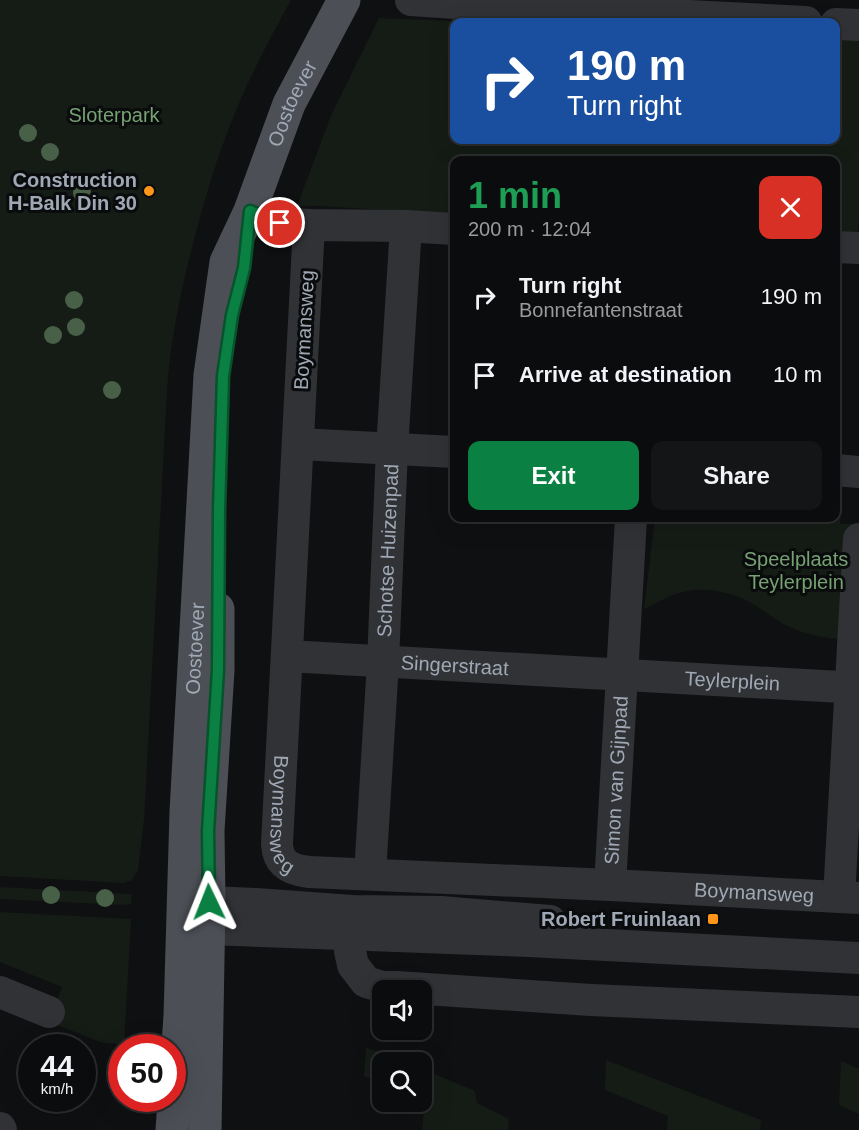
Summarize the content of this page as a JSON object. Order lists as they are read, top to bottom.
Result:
{
  "streets": {
    "main road": ["Oostoever"],
    "street": [
      "Boymansweg",
      "Schotse Huizenpad",
      "Singerstraat",
      "Teylerplein",
      "Simon van Gijnpad"
    ]
  },
  "crossings": [
    ["Boymansweg", "Schotse Huizenpad"],
    ["Boymansweg", "Singerstraat"],
    ["Boymansweg", "Simon van Gijnpad"],
    ["Schotse Huizenpad", "Singerstraat"],
    ["Singerstraat", "Teylerplein"],
    ["Singerstraat", "Simon van Gijnpad"],
    ["Teylerplein", "Simon van Gijnpad"]
  ],
  "parks": ["Sloterpark", "Speelplaats Teylerplein"],
  "places": {
    "other": ["Construction H-Balk Din 30"],
    "transit": ["Robert Fruinlaan"]
  },
  "page": {
    "turn": ["190 m", "Turn right"],
    "heading": ["1 min", "200 m · 12:04"],
    "list": [
      {
        "name": "Turn right",
        "note": "Bonnefantenstraat",
        "value": "190 m"
      },
      {
        "name": "Arrive at destination",
        "value": "10 m"
      }
    ],
    "buttons": ["Exit", "Share"],
    "speed": "44 km/h",
    "limit": "50"
  }
}
